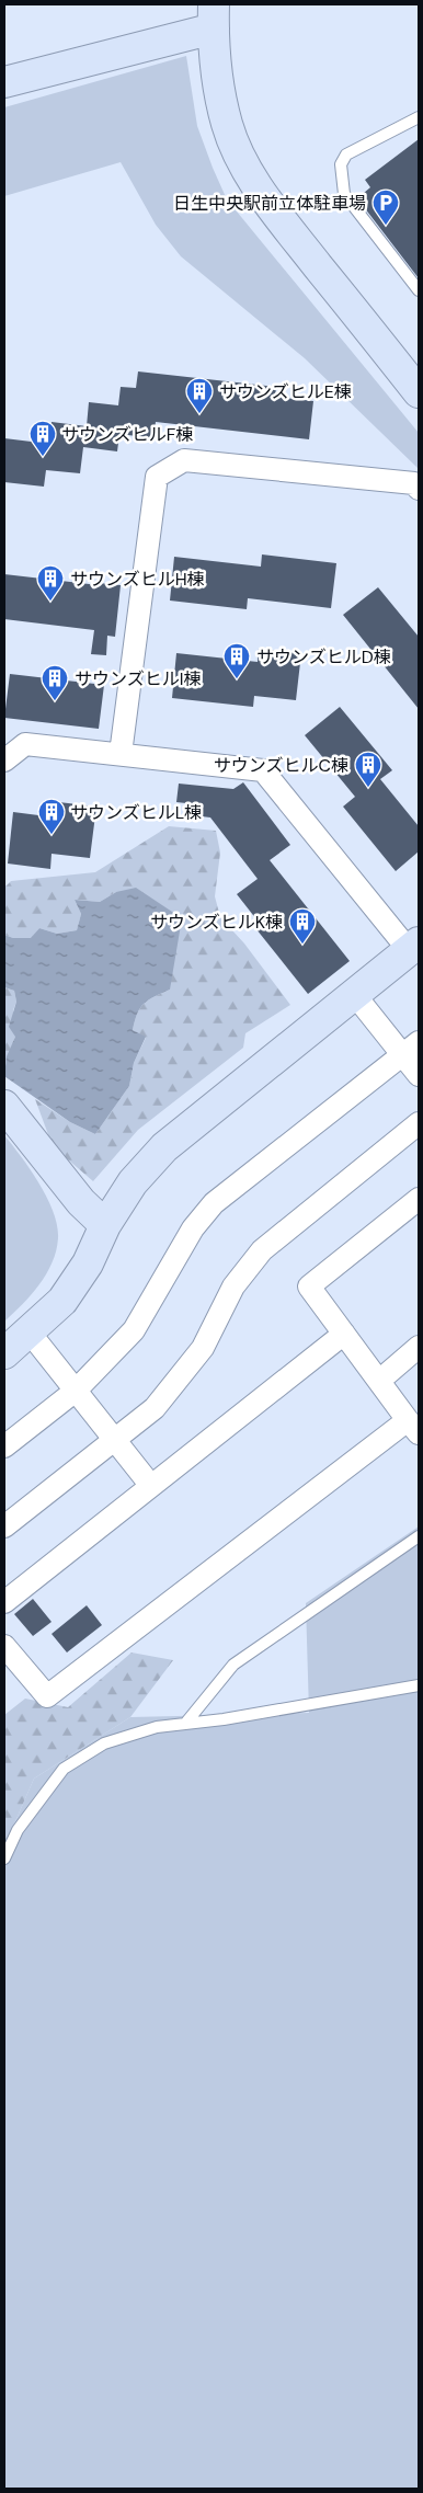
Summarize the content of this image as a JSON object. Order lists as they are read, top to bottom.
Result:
{
  "places": {
    "parking": ["日生中央駅前立体駐車場"],
    "building": [
      "サウンズヒルE棟",
      "サウンズヒルF棟",
      "サウンズヒルH棟",
      "サウンズヒルD棟",
      "サウンズヒルI棟",
      "サウンズヒルC棟",
      "サウンズヒルL棟",
      "サウンズヒルK棟"
    ]
  }
}
